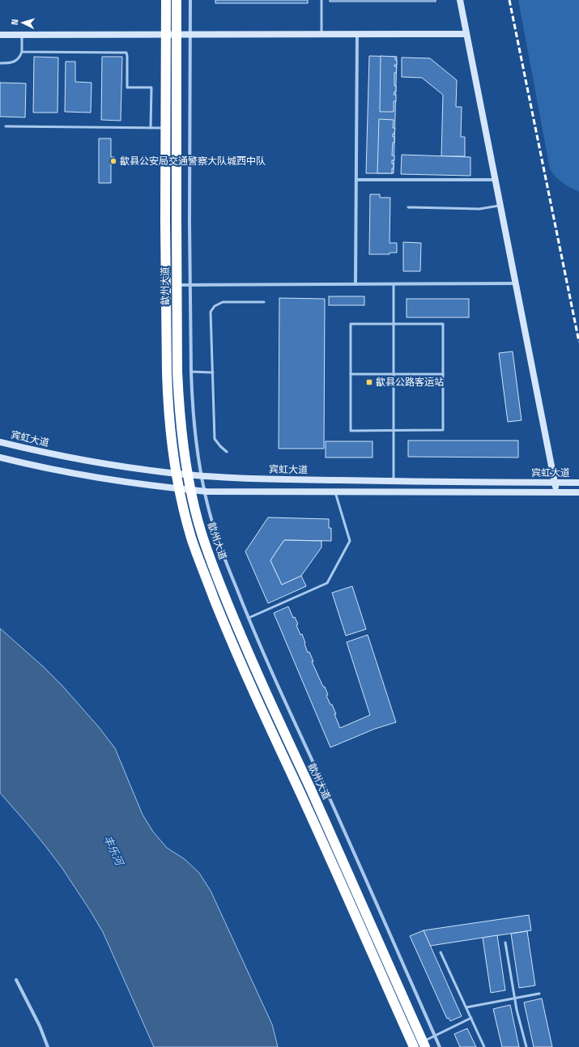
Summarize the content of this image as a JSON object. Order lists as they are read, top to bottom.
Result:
{
  "streets": {
    "highway": ["歙州大道"],
    "main road": ["宾虹大道"]
  },
  "crossings": [
    ["歙州大道", "宾虹大道"]
  ],
  "water": ["丰乐河"],
  "places": {
    "other": ["歙县公安局交通警察大队城西中队"],
    "transit": ["歙县公路客运站"]
  },
  "north": "left"
}
